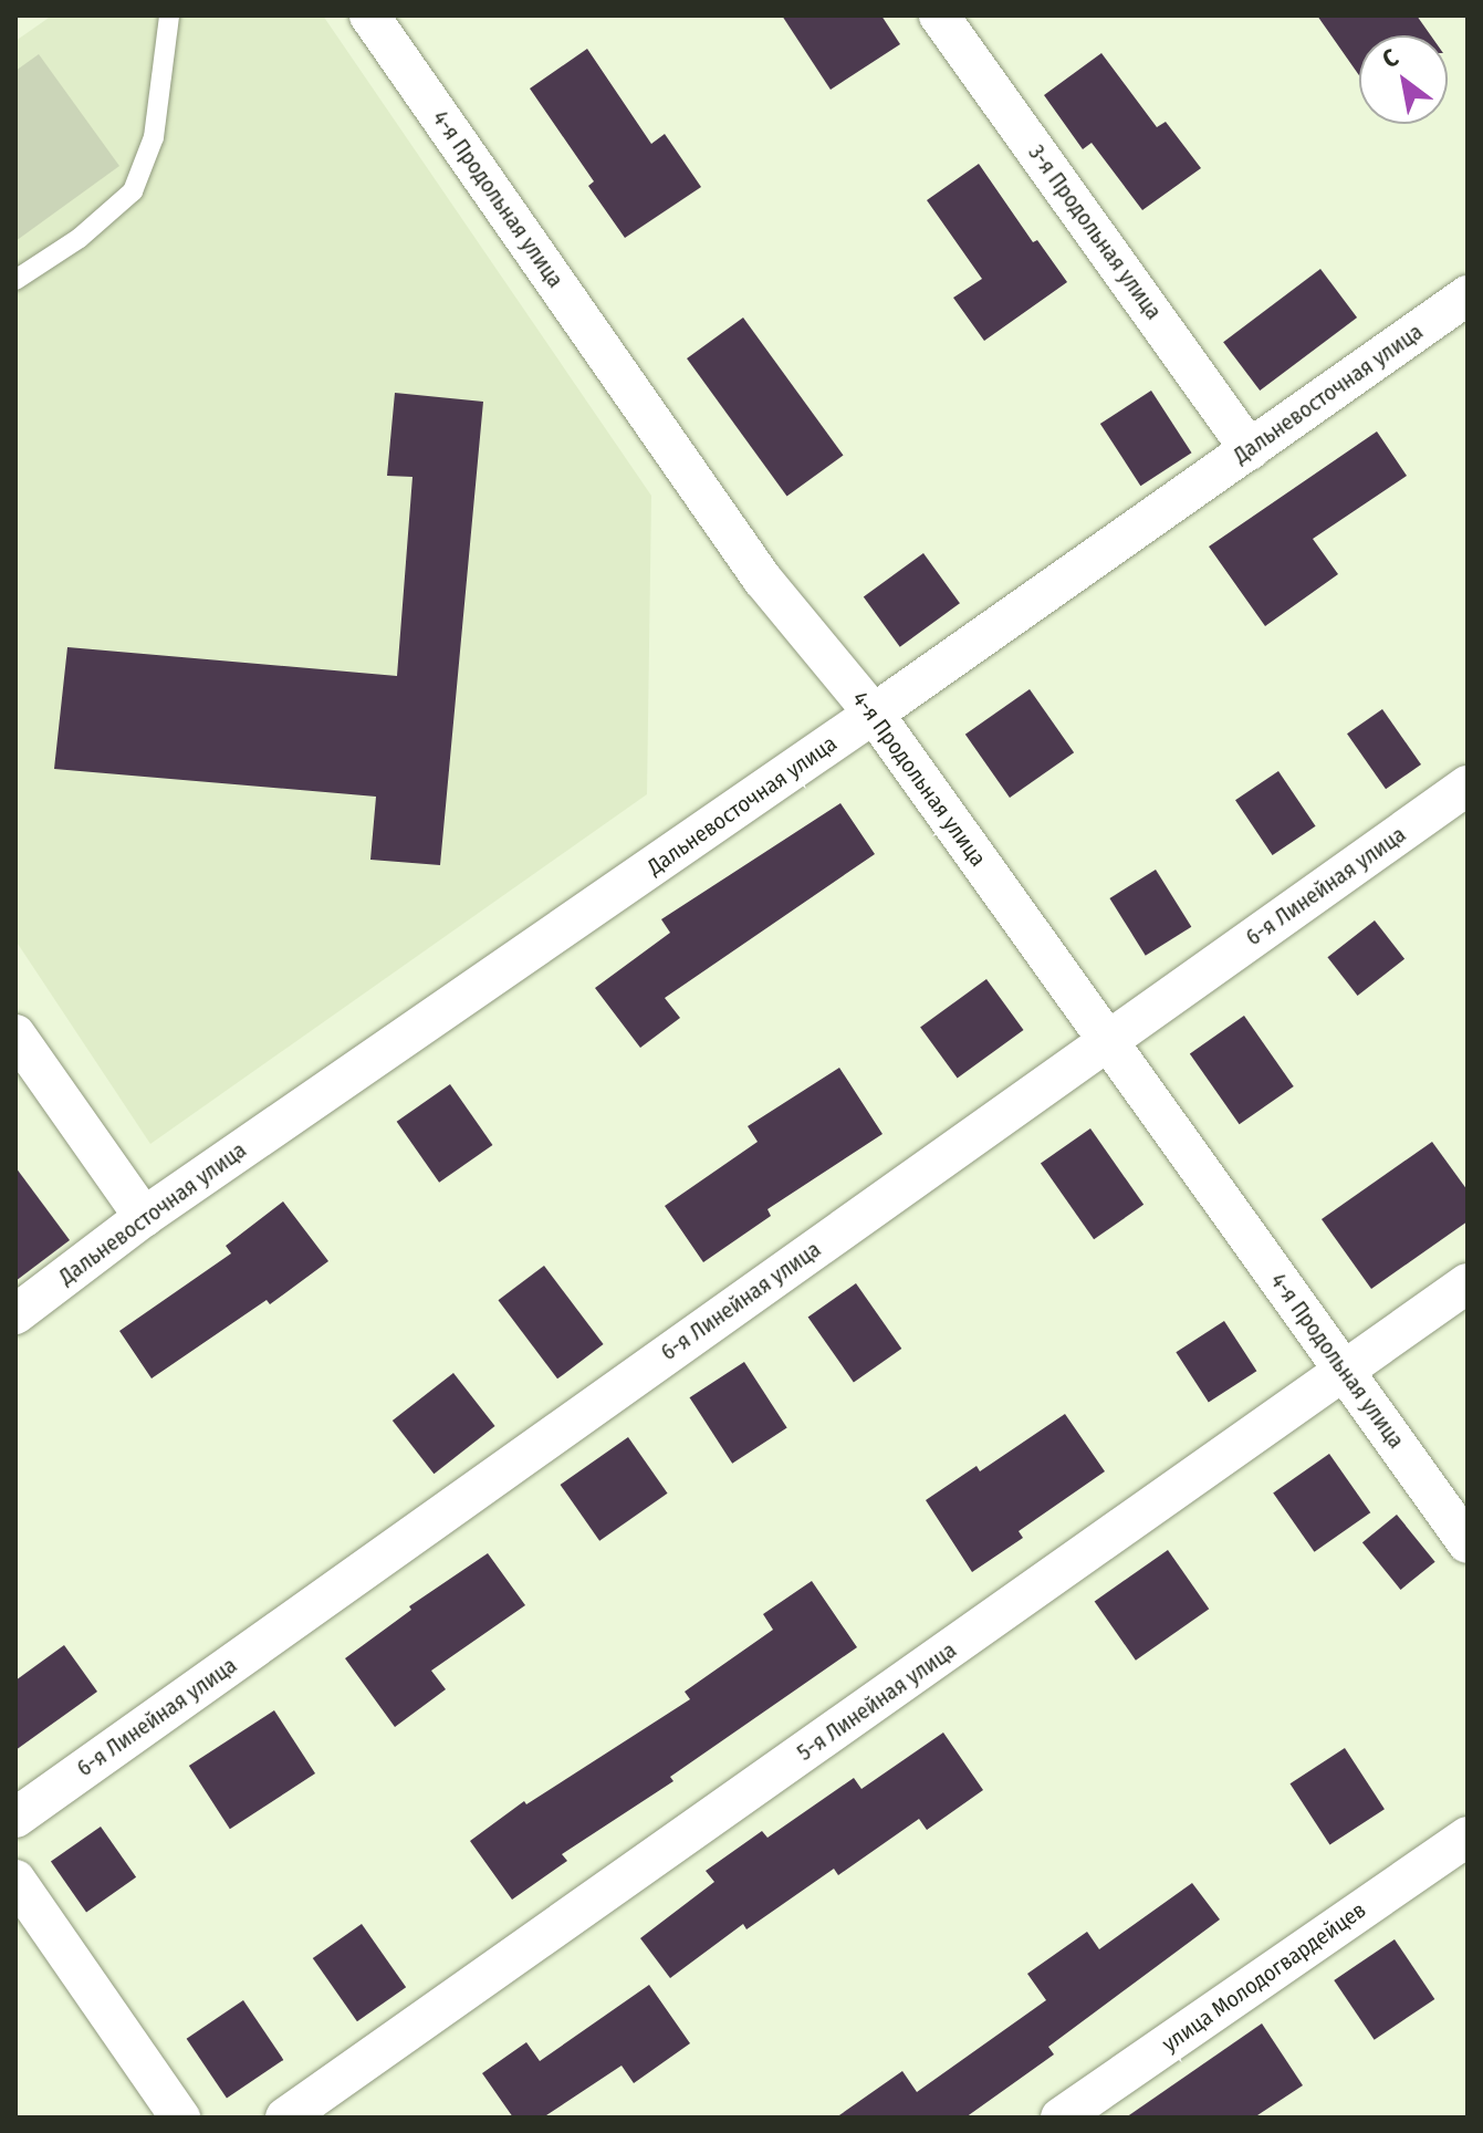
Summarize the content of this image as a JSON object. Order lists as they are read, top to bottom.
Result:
{
  "streets": {
    "street": [
      "4-я Продольная улица",
      "3-я Продольная улица",
      "Дальневосточная улица",
      "6-я Линейная улица",
      "5-я Линейная улица",
      "улица Молодогвардейцев"
    ]
  },
  "crossings": [
    ["4-я Продольная улица", "Дальневосточная улица"],
    ["4-я Продольная улица", "6-я Линейная улица"],
    ["4-я Продольная улица", "5-я Линейная улица"],
    ["3-я Продольная улица", "Дальневосточная улица"]
  ],
  "north": "top left"
}
